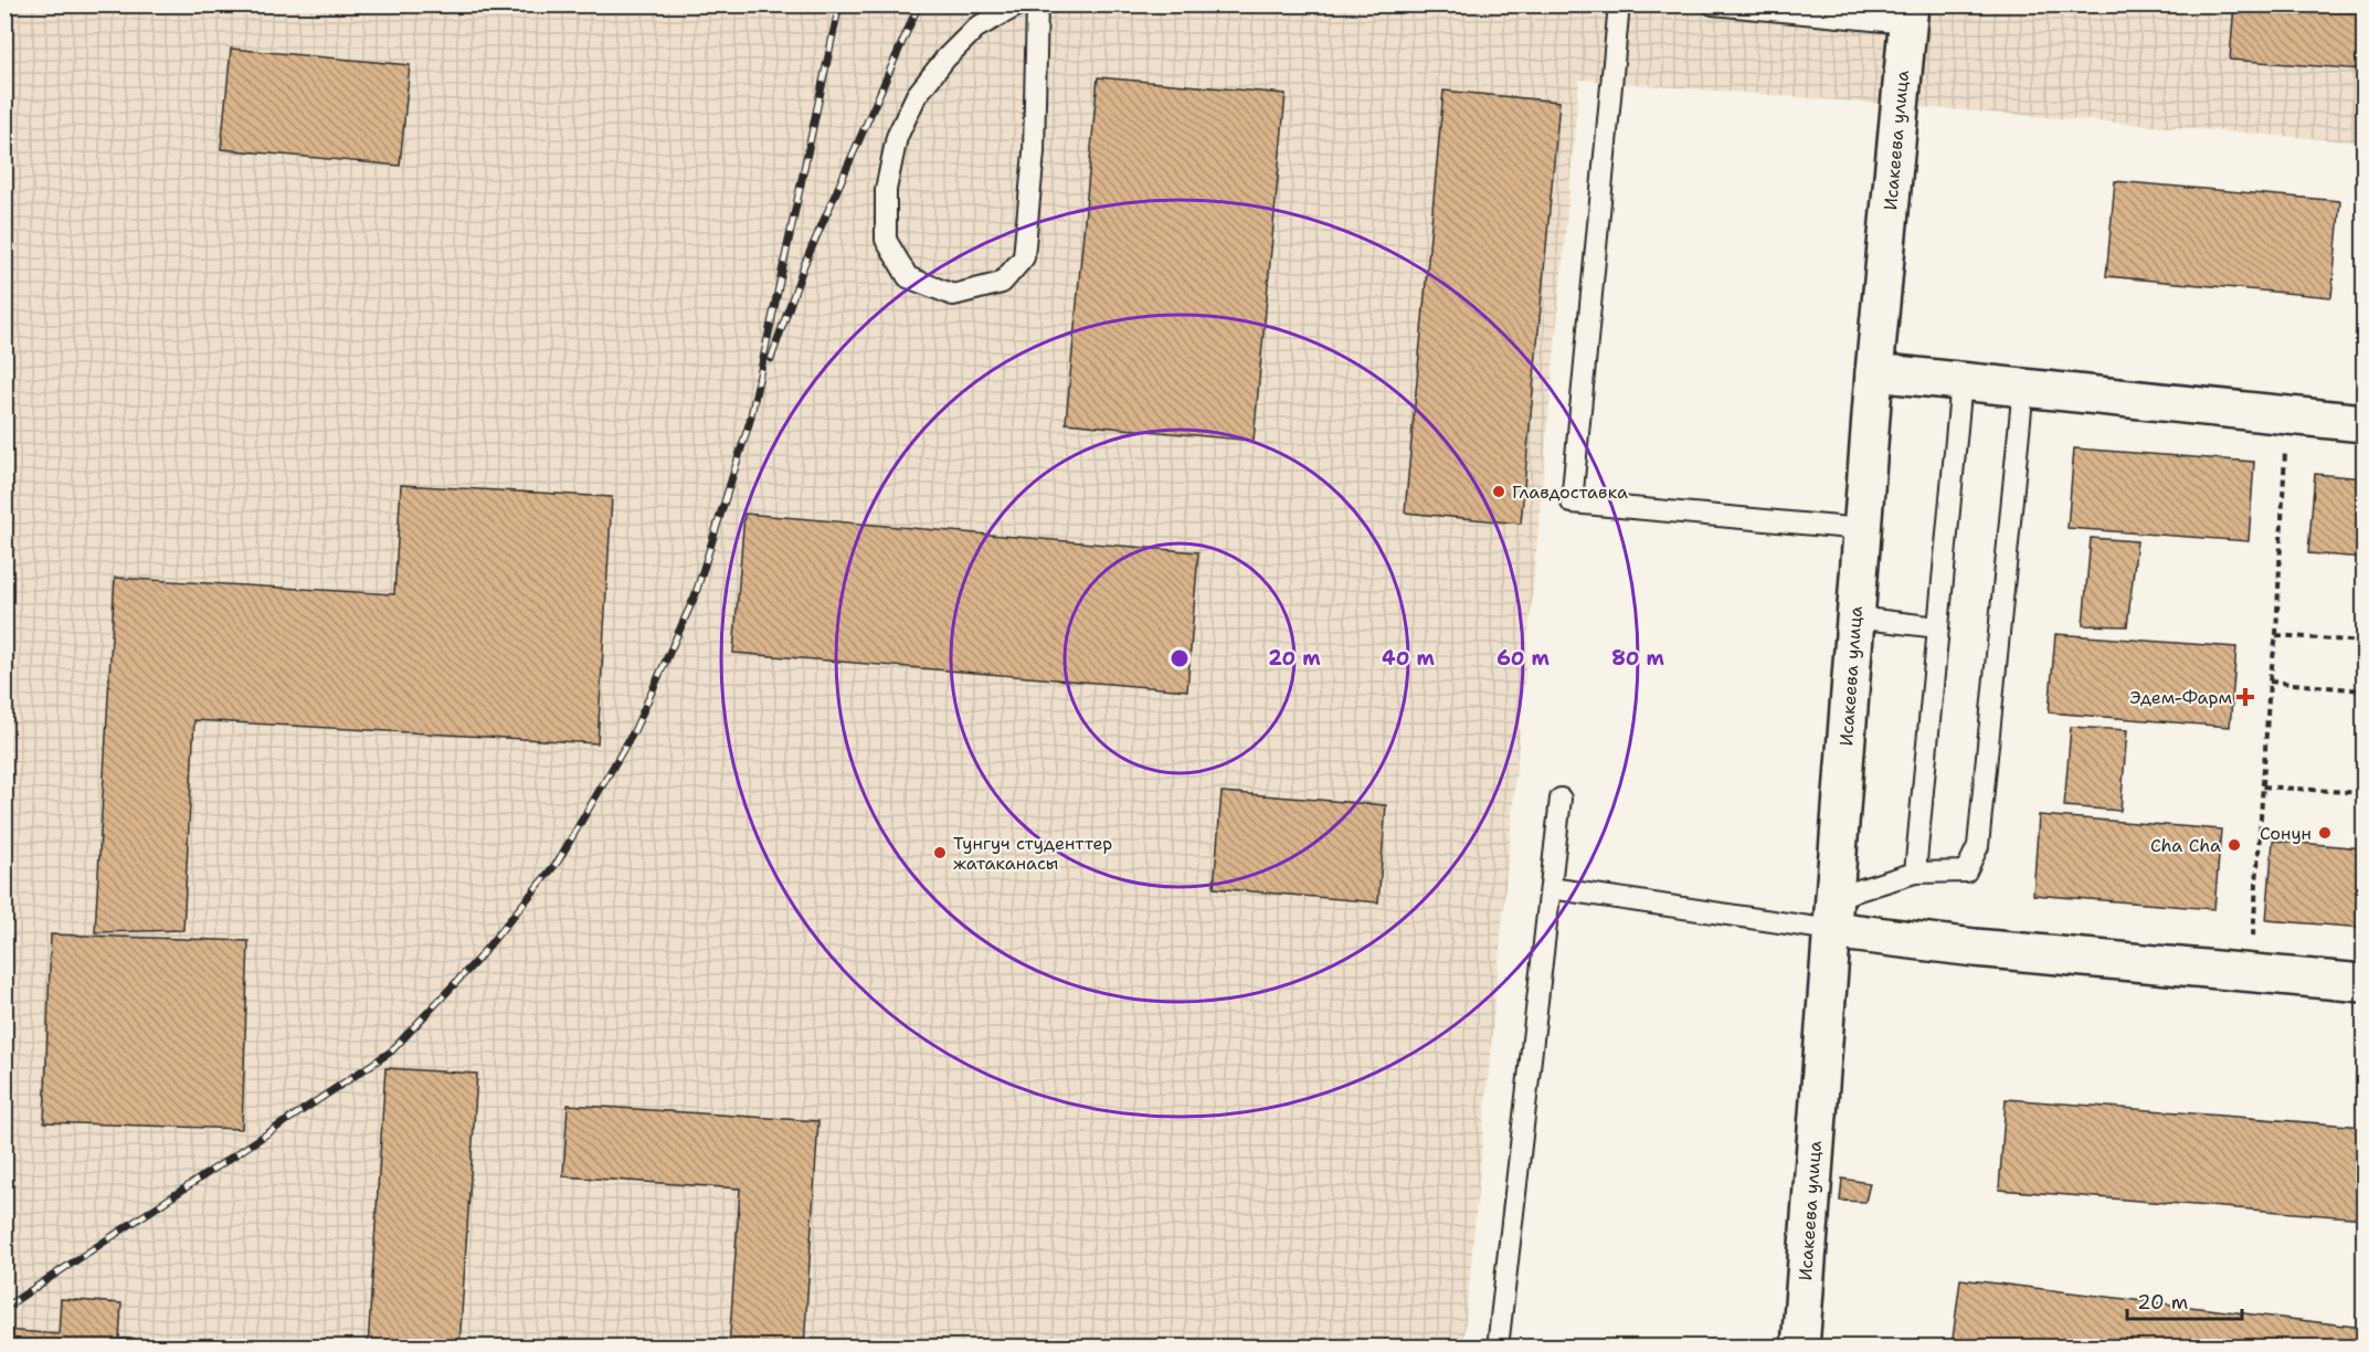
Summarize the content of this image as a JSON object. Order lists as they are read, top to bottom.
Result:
{
  "streets": {
    "street": ["Исакеева улица"]
  },
  "places": {
    "other": [
      "Главдоставка",
      "Сонун",
      "Cha Cha",
      "Тунгуч студенттер жатаканасы"
    ],
    "health": ["Эдем-Фарм"]
  },
  "scale_bar": "20 m",
  "rings": [
    "20 m",
    "40 m",
    "60 m",
    "80 m"
  ]
}
